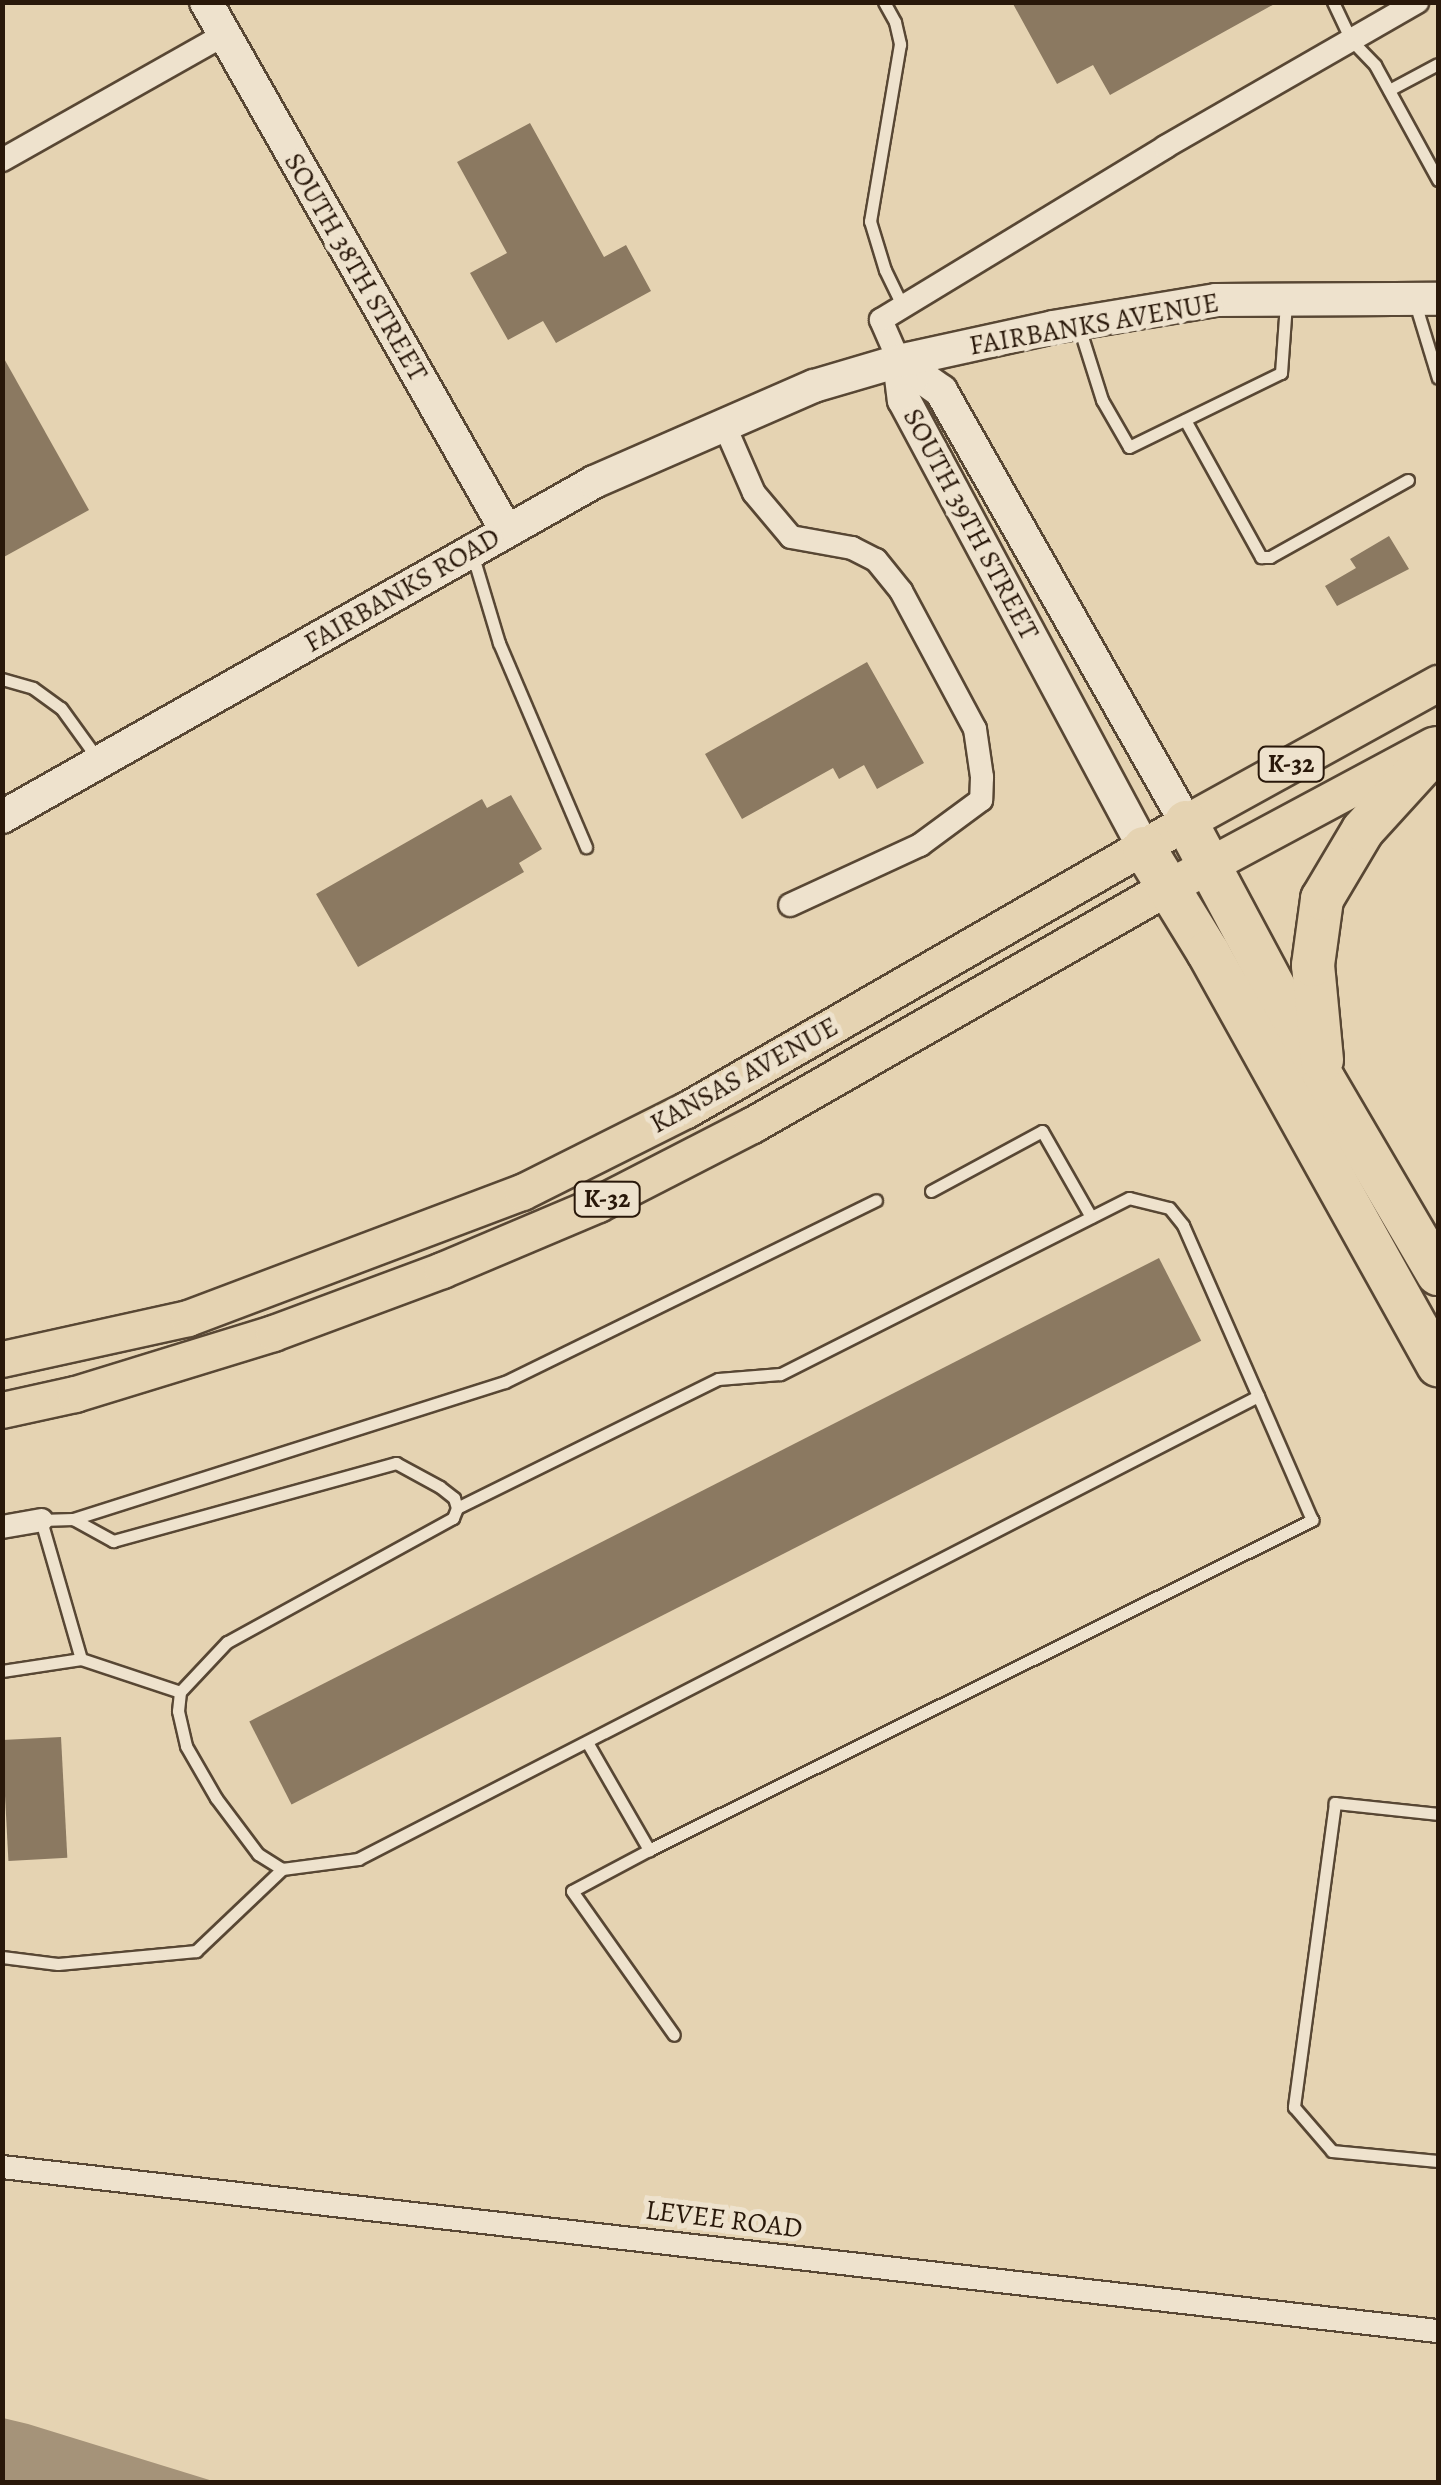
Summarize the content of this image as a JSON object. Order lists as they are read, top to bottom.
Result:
{
  "streets": {
    "main road": ["K-32", "KANSAS AVENUE"],
    "street": [
      "SOUTH 38TH STREET",
      "FAIRBANKS AVENUE",
      "SOUTH 39TH STREET",
      "FAIRBANKS ROAD",
      "LEVEE ROAD"
    ]
  },
  "crossings": [
    ["SOUTH 38TH STREET", "FAIRBANKS ROAD"],
    ["FAIRBANKS AVENUE", "SOUTH 39TH STREET"],
    ["FAIRBANKS AVENUE", "FAIRBANKS ROAD"],
    ["SOUTH 39TH STREET", "KANSAS AVENUE"]
  ]
}
